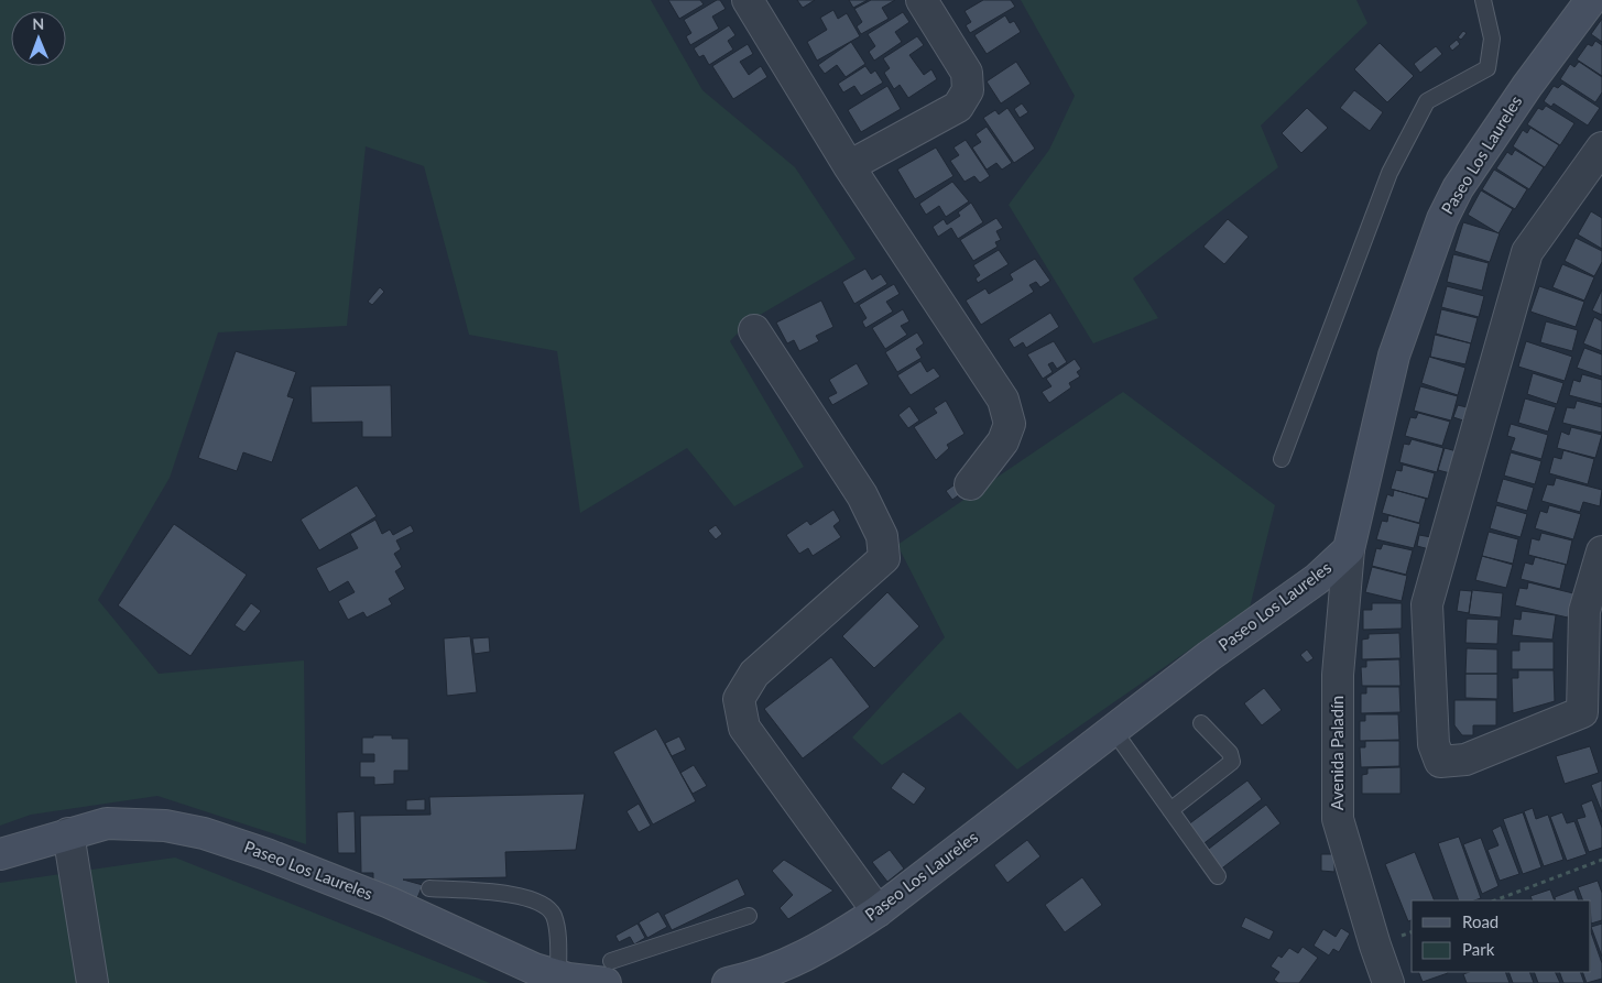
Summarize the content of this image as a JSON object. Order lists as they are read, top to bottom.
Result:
{
  "streets": {
    "street": ["Paseo Los Laureles", "Avenida Paladín"]
  },
  "crossings": [
    ["Paseo Los Laureles", "Avenida Paladín"]
  ],
  "legend": ["Road", "Park"],
  "north": "top"
}
